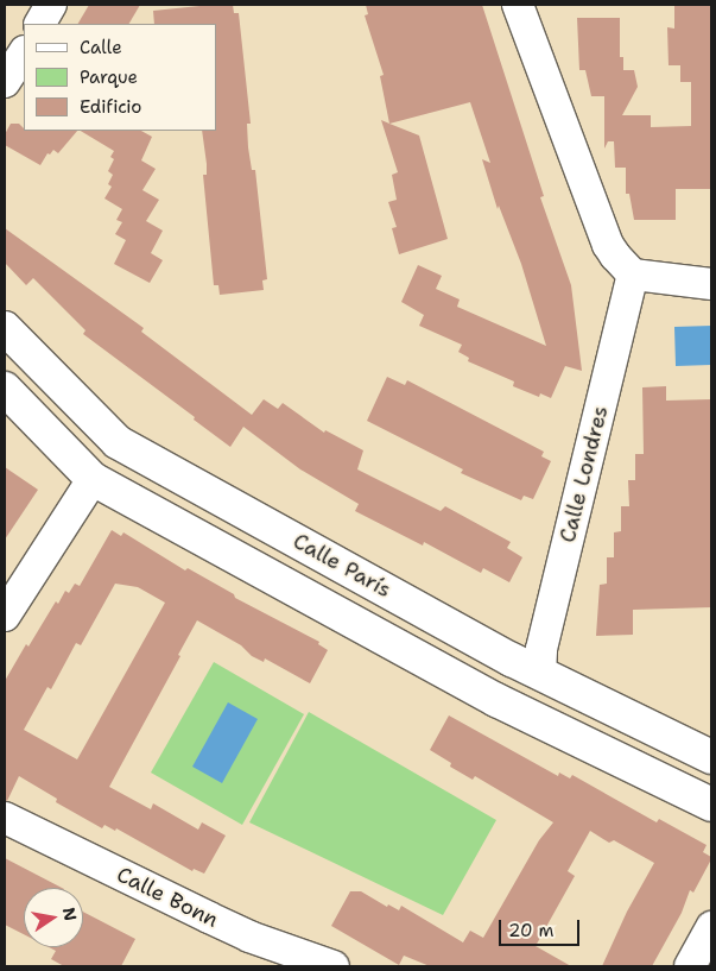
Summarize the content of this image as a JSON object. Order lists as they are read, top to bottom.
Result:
{
  "streets": {
    "main road": ["Calle París"],
    "street": ["Calle Londres", "Calle Bonn"]
  },
  "crossings": [
    ["Calle Londres", "Calle París"]
  ],
  "legend": ["Calle", "Parque", "Edificio"],
  "scale_bar": "20 m",
  "north": "right"
}
